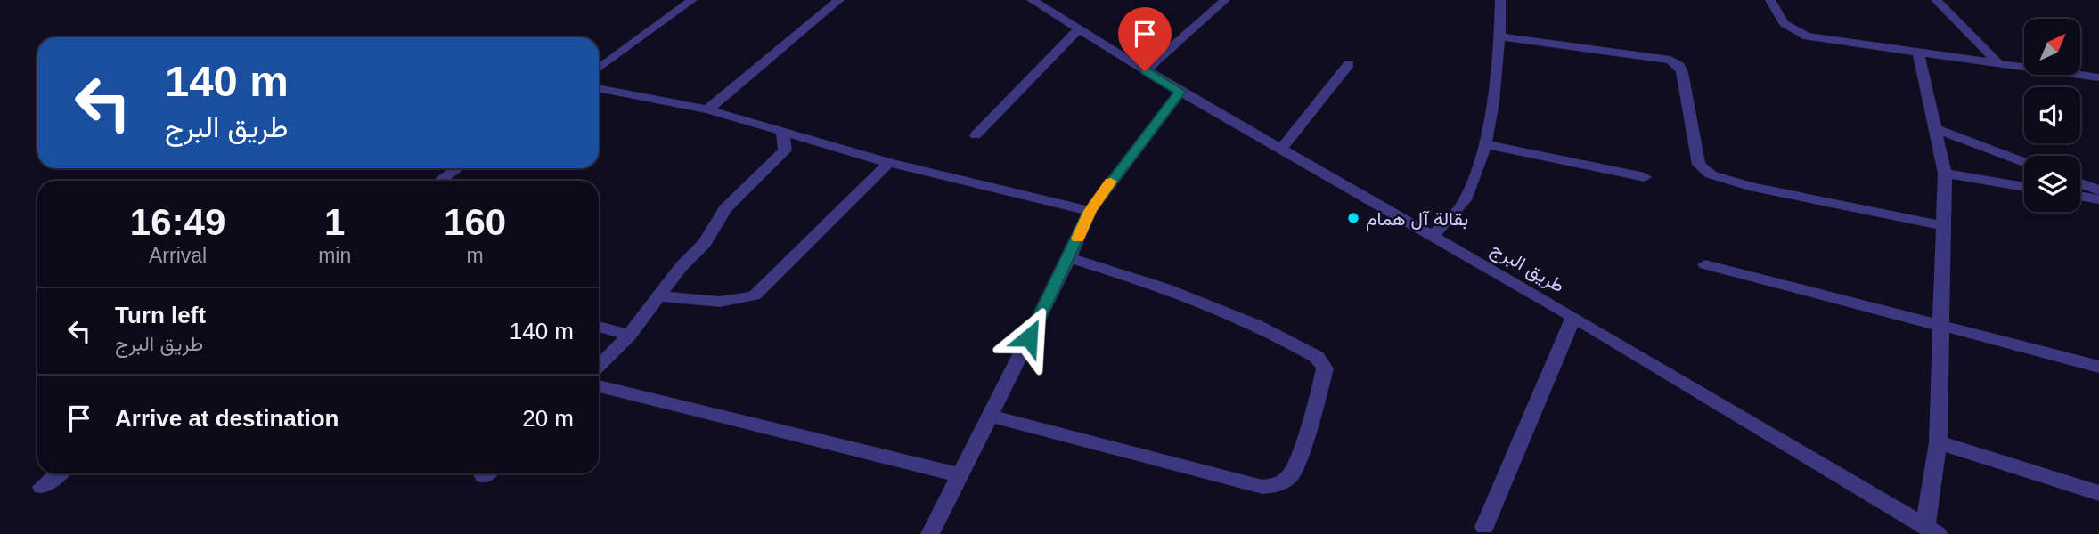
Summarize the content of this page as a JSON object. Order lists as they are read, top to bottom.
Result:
{
  "streets": {
    "street": ["طريق البرج"]
  },
  "places": ["بقالة آل همام"],
  "north": "top right",
  "page": {
    "turn": ["140 m", "طريق البرج"],
    "eta": [
      "16:49",
      "Arrival",
      "1",
      "min",
      "160",
      "m"
    ],
    "list": [
      {
        "name": "Turn left",
        "note": "طريق البرج",
        "value": "140 m"
      },
      {
        "name": "Arrive at destination",
        "value": "20 m"
      }
    ]
  }
}
